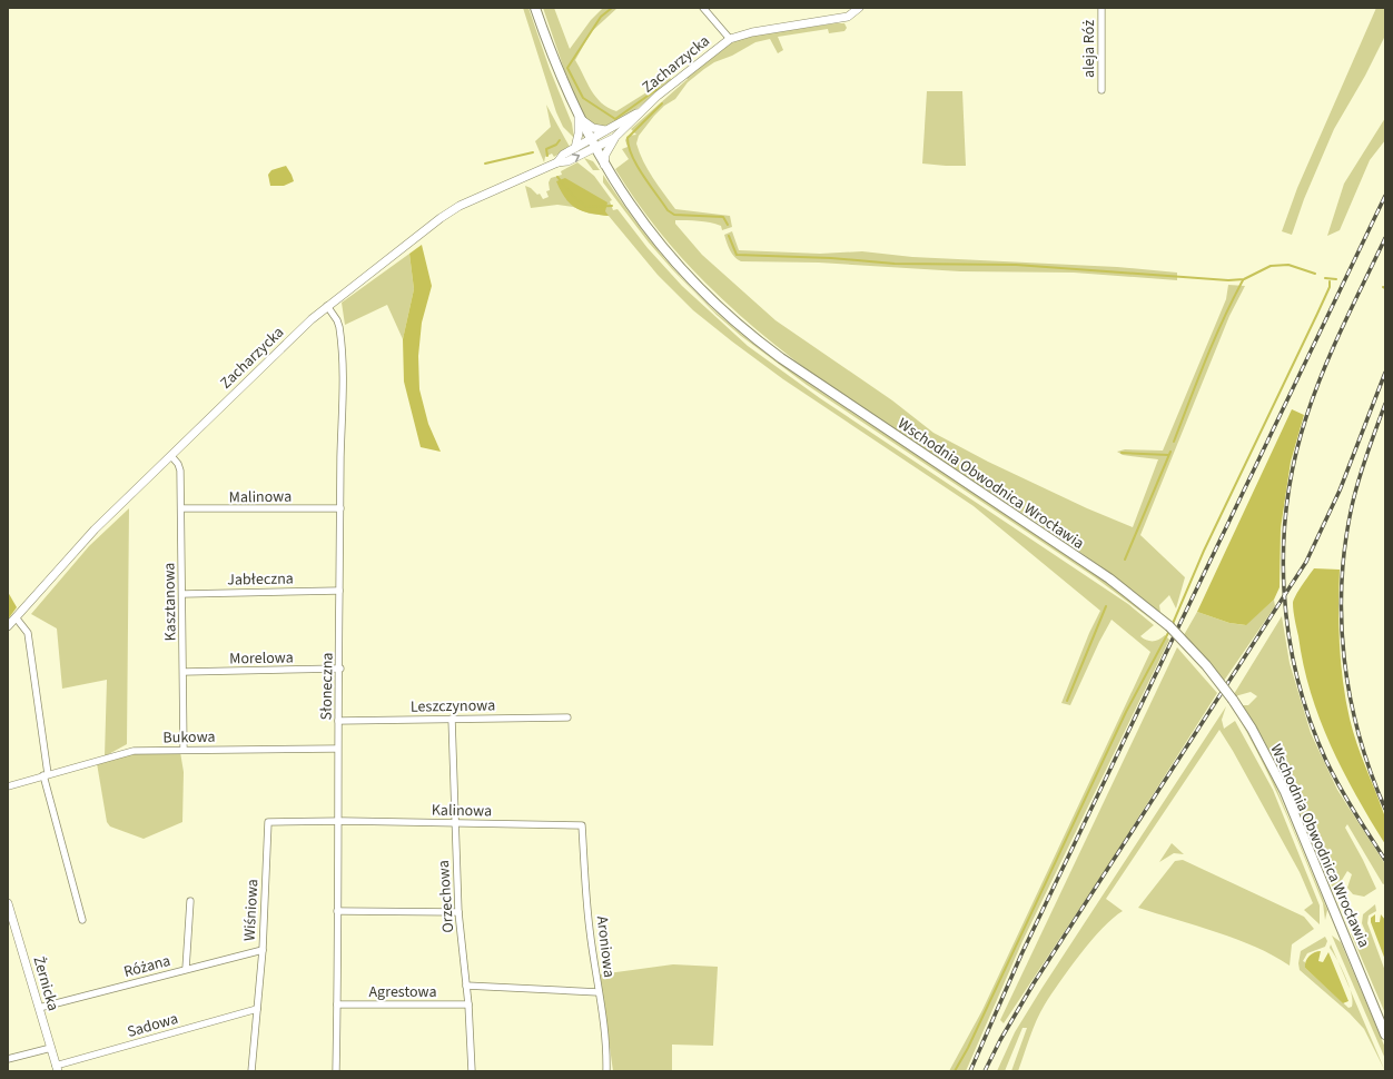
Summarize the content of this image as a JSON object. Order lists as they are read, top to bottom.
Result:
{
  "streets": {
    "main road": ["Wschodnia Obwodnica Wrocławia"],
    "street": [
      "aleja Róż",
      "Zacharzycka",
      "Malinowa",
      "Jabłeczna",
      "Kasztanowa",
      "Morelowa",
      "Słoneczna",
      "Leszczynowa",
      "Bukowa",
      "Kalinowa",
      "Orzechowa",
      "Wiśniowa",
      "Aroniowa",
      "Różana",
      "Żernicka",
      "Agrestowa",
      "Sadowa"
    ]
  },
  "crossings": [
    ["Zacharzycka", "Wschodnia Obwodnica Wrocławia"],
    ["Zacharzycka", "Kasztanowa"],
    ["Zacharzycka", "Słoneczna"],
    ["Malinowa", "Kasztanowa"],
    ["Malinowa", "Słoneczna"],
    ["Jabłeczna", "Kasztanowa"],
    ["Jabłeczna", "Słoneczna"],
    ["Kasztanowa", "Morelowa"],
    ["Kasztanowa", "Bukowa"],
    ["Morelowa", "Słoneczna"],
    ["Słoneczna", "Leszczynowa"],
    ["Słoneczna", "Bukowa"],
    ["Słoneczna", "Kalinowa"],
    ["Słoneczna", "Wiśniowa"],
    ["Słoneczna", "Agrestowa"],
    ["Leszczynowa", "Orzechowa"],
    ["Kalinowa", "Orzechowa"],
    ["Kalinowa", "Wiśniowa"],
    ["Kalinowa", "Aroniowa"],
    ["Orzechowa", "Agrestowa"],
    ["Wiśniowa", "Różana"],
    ["Wiśniowa", "Sadowa"],
    ["Różana", "Żernicka"],
    ["Żernicka", "Sadowa"]
  ]
}
